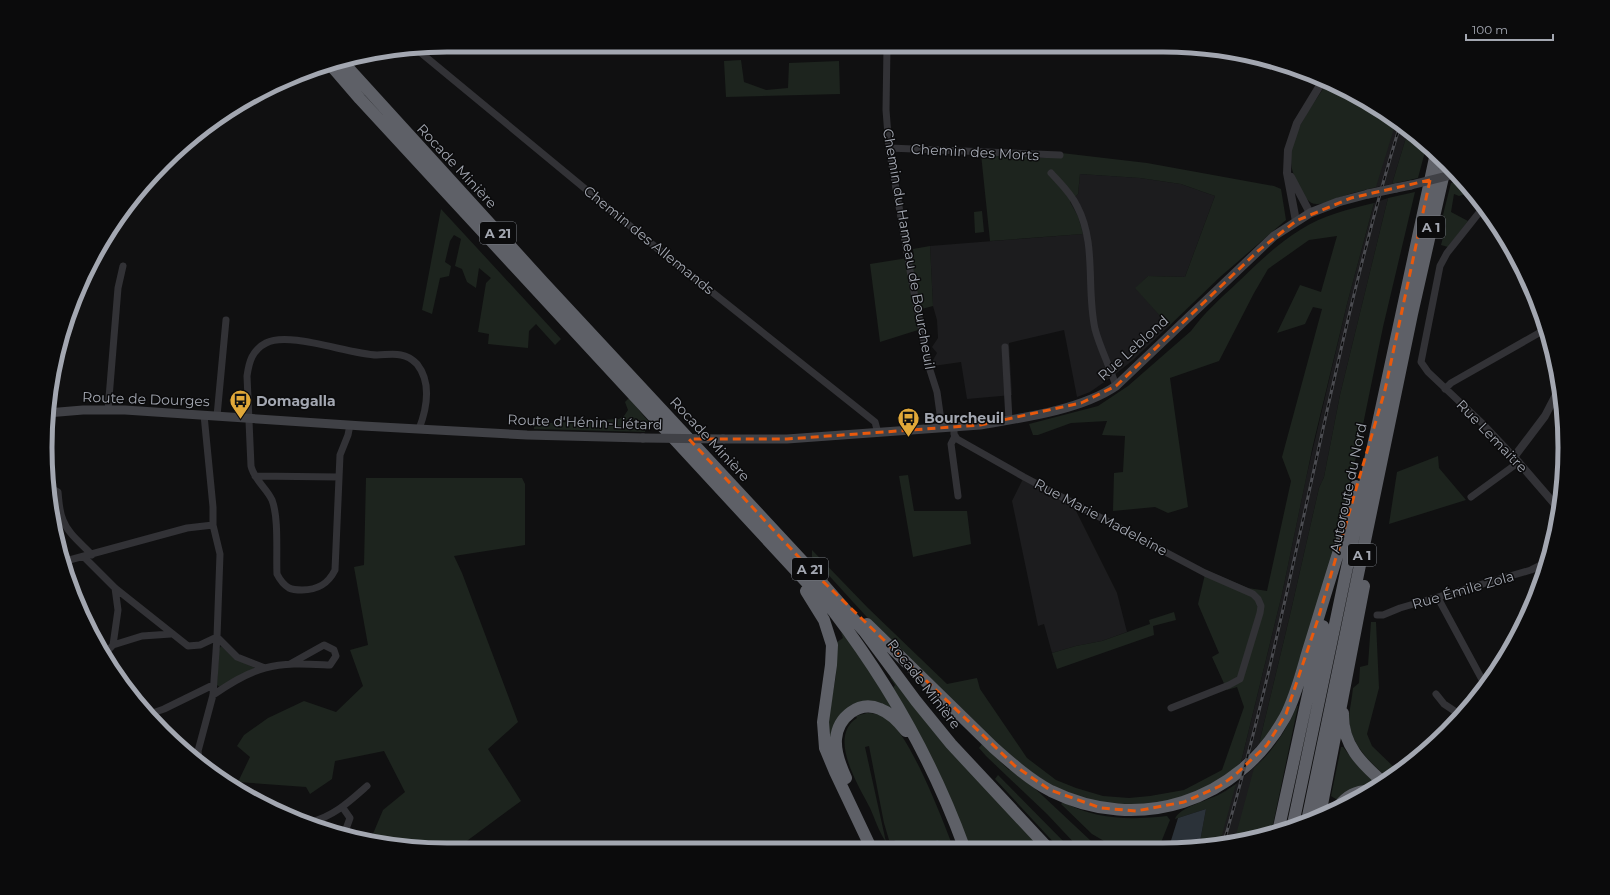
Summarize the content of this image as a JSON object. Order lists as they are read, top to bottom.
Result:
{
  "streets": {
    "highway": [
      "Rocade Minière",
      "A 1",
      "A 21",
      "Autoroute du Nord"
    ],
    "main road": ["Rue Leblond", "Route de Dourges", "Route d'Hénin-Liétard"],
    "street": [
      "Chemin des Morts",
      "Chemin des Allemands",
      "Chemin du Hameau de Bourcheuil",
      "Rue Lemaitre",
      "Rue Marie Madeleine",
      "Rue Émile Zola"
    ]
  },
  "crossings": [
    ["Chemin des Morts", "Chemin du Hameau de Bourcheuil"],
    ["Chemin des Allemands", "Rue Leblond"],
    ["Chemin des Allemands", "Route d'Hénin-Liétard"],
    ["Chemin du Hameau de Bourcheuil", "Rue Leblond"],
    ["Rue Leblond", "Route d'Hénin-Liétard"],
    ["Rue Leblond", "Rue Marie Madeleine"],
    ["Route de Dourges", "Route d'Hénin-Liétard"]
  ],
  "places": {
    "bus stop": ["Domagalla", "Bourcheuil"]
  },
  "scale_bar": "100 m"
}
